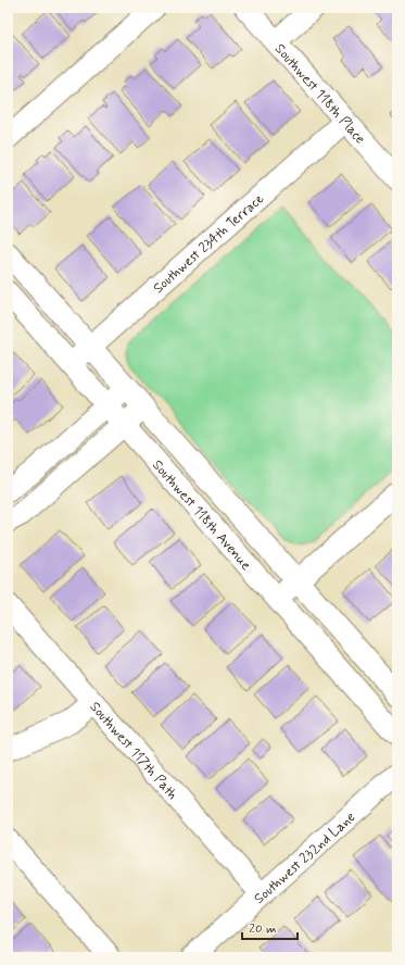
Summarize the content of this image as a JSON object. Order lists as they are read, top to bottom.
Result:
{
  "streets": {
    "street": [
      "Southwest 118th Place",
      "Southwest 234th Terrace",
      "Southwest 118th Avenue",
      "Southwest 117th Path",
      "Southwest 232nd Lane"
    ]
  },
  "crossings": [
    ["Southwest 118th Place", "Southwest 234th Terrace"],
    ["Southwest 234th Terrace", "Southwest 118th Avenue"],
    ["Southwest 117th Path", "Southwest 232nd Lane"]
  ],
  "scale_bar": "20 m"
}
